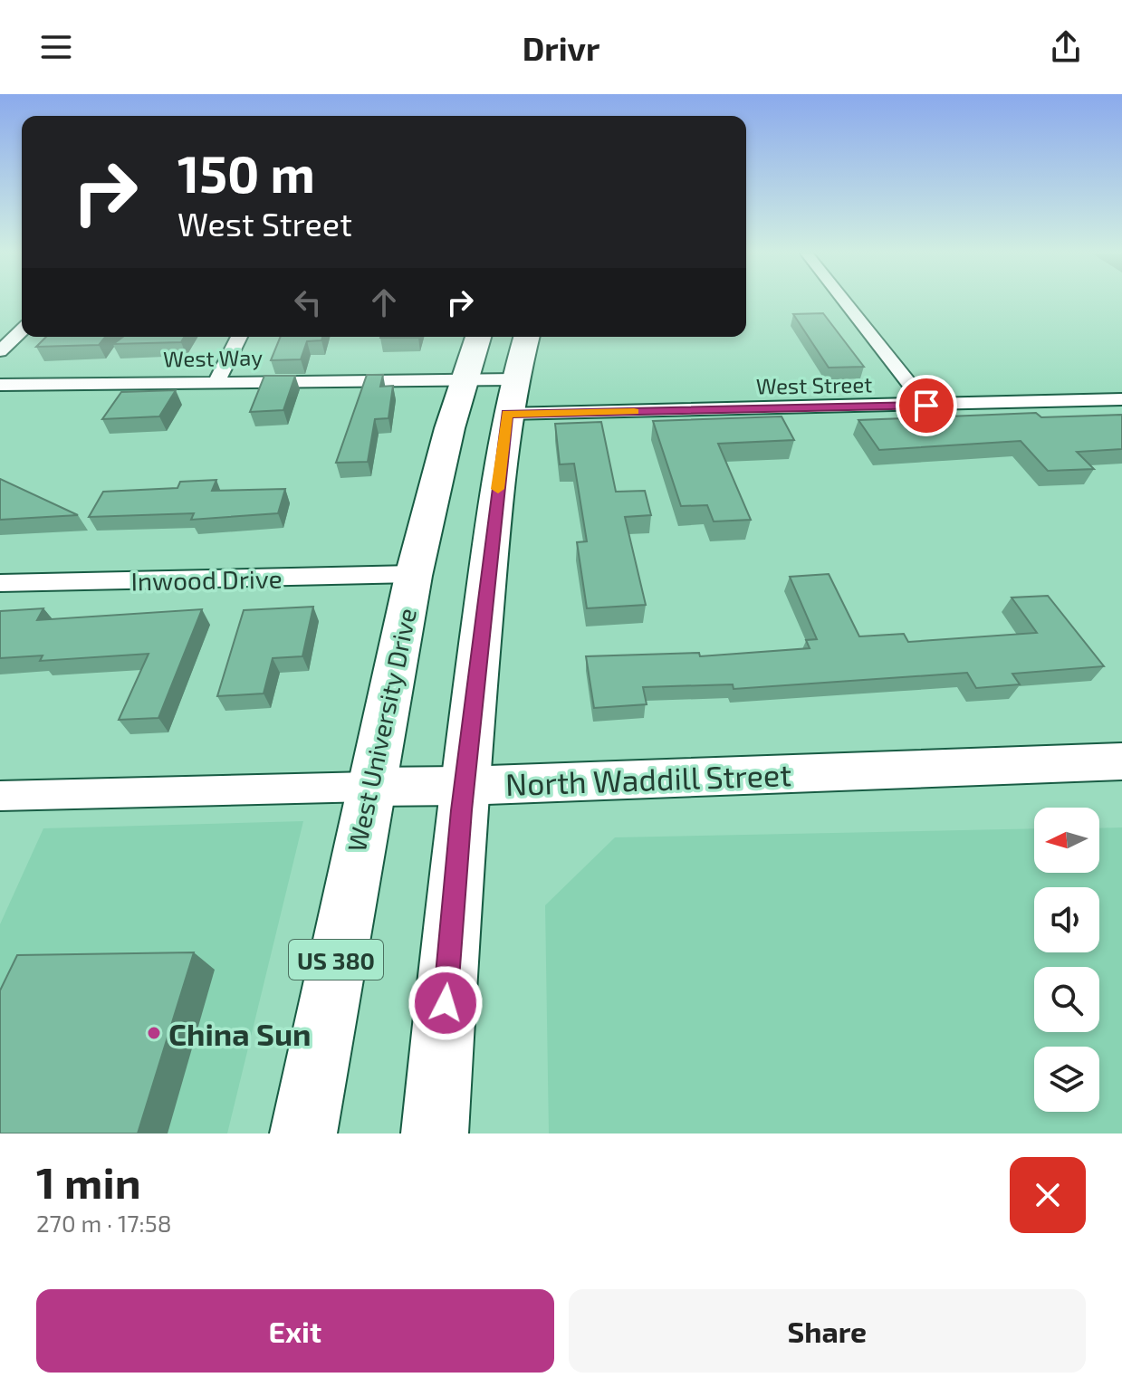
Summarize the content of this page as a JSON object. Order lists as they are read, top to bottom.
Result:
{
  "streets": {
    "highway": ["West University Drive", "US 380"],
    "street": [
      "West Way",
      "West Street",
      "Inwood Drive",
      "North Waddill Street"
    ]
  },
  "crossings": [
    ["West Way", "West University Drive"],
    ["Inwood Drive", "West University Drive"],
    ["West University Drive", "North Waddill Street"]
  ],
  "places": ["China Sun"],
  "north": "left",
  "page": {
    "header": "Drivr",
    "turn": ["150 m", "West Street"],
    "heading": ["1 min", "270 m · 17:58"],
    "buttons": ["Exit", "Share"]
  }
}
